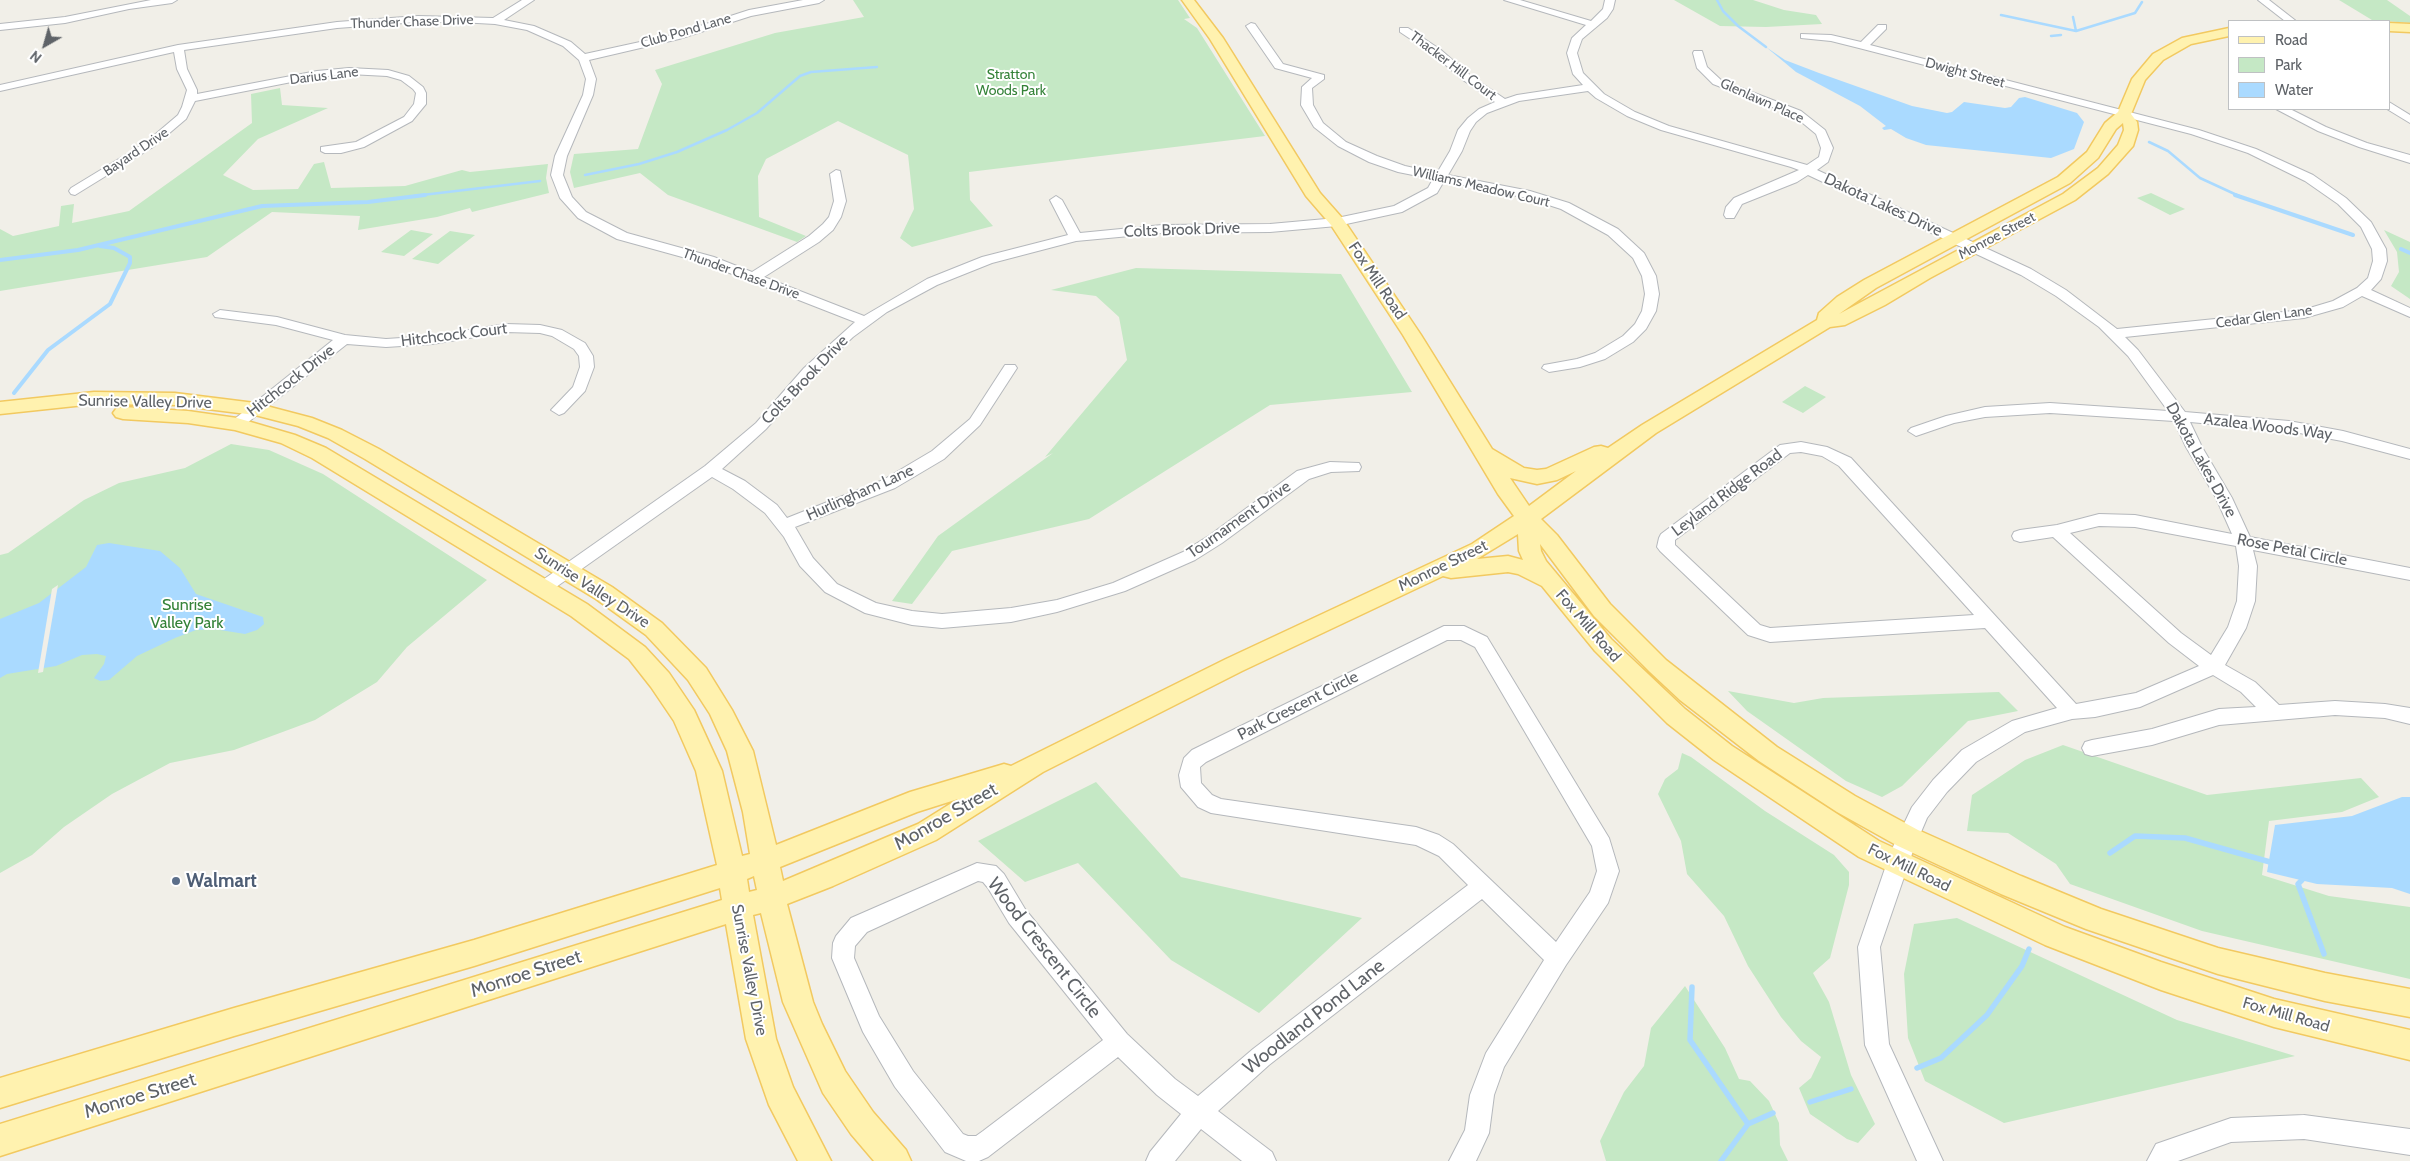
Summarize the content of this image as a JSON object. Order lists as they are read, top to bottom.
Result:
{
  "streets": {
    "main road": ["Monroe Street", "Fox Mill Road", "Sunrise Valley Drive"],
    "street": [
      "Thunder Chase Drive",
      "Club Pond Lane",
      "Thacker Hill Court",
      "Dwight Street",
      "Darius Lane",
      "Glenlawn Place",
      "Bayard Drive",
      "Williams Meadow Court",
      "Dakota Lakes Drive",
      "Colts Brook Drive",
      "Cedar Glen Lane",
      "Hitchcock Court",
      "Hitchcock Drive",
      "Azalea Woods Way",
      "Hurlingham Lane",
      "Leyland Ridge Road",
      "Tournament Drive",
      "Rose Petal Circle",
      "Park Crescent Circle",
      "Wood Crescent Circle",
      "Woodland Pond Lane"
    ]
  },
  "crossings": [
    ["Thunder Chase Drive", "Club Pond Lane"],
    ["Thunder Chase Drive", "Colts Brook Drive"],
    ["Thacker Hill Court", "Colts Brook Drive"],
    ["Dwight Street", "Monroe Street"],
    ["Dwight Street", "Cedar Glen Lane"],
    ["Darius Lane", "Bayard Drive"],
    ["Glenlawn Place", "Dakota Lakes Drive"],
    ["Williams Meadow Court", "Colts Brook Drive"],
    ["Dakota Lakes Drive", "Colts Brook Drive"],
    ["Dakota Lakes Drive", "Monroe Street"],
    ["Dakota Lakes Drive", "Cedar Glen Lane"],
    ["Dakota Lakes Drive", "Azalea Woods Way"],
    ["Dakota Lakes Drive", "Rose Petal Circle"],
    ["Colts Brook Drive", "Fox Mill Road"],
    ["Colts Brook Drive", "Sunrise Valley Drive"],
    ["Colts Brook Drive", "Tournament Drive"],
    ["Monroe Street", "Fox Mill Road"],
    ["Monroe Street", "Cedar Glen Lane"],
    ["Monroe Street", "Sunrise Valley Drive"],
    ["Hitchcock Court", "Hitchcock Drive"],
    ["Hitchcock Drive", "Sunrise Valley Drive"],
    ["Hurlingham Lane", "Tournament Drive"],
    ["Park Crescent Circle", "Woodland Pond Lane"],
    ["Wood Crescent Circle", "Woodland Pond Lane"]
  ],
  "parks": ["Stratton Woods Park", "Sunrise Valley Park"],
  "places": ["Walmart"],
  "legend": ["Road", "Park", "Water"],
  "north": "bottom left"
}
